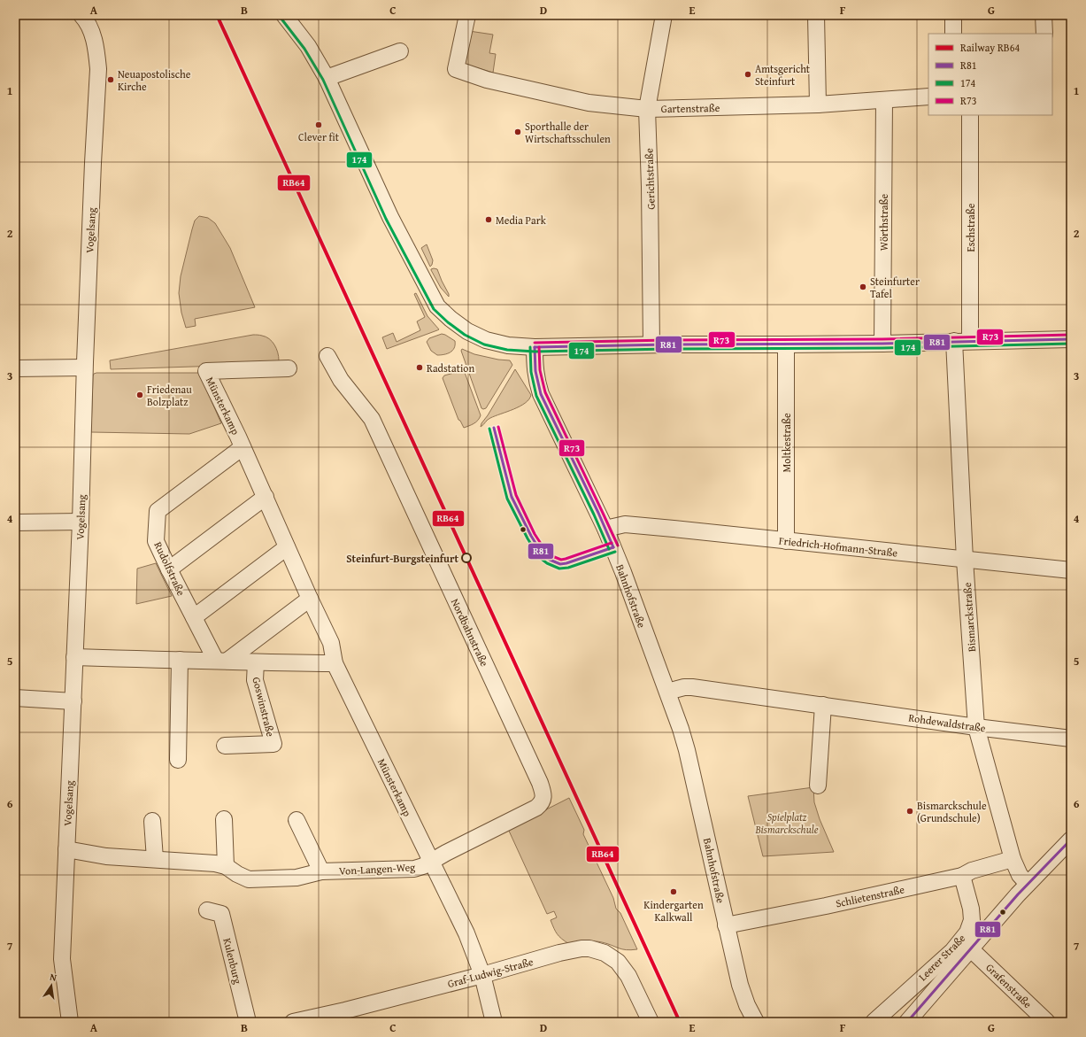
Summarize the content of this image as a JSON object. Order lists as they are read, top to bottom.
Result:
{
  "streets": {
    "street": [
      "Gartenstraße",
      "Gerichtstraße",
      "Wörthstraße",
      "Eschstraße",
      "Vogelsang",
      "Münsterkamp",
      "Moltkestraße",
      "Friedrich-Hofmann-Straße",
      "Rudolfstraße",
      "Bahnhofstraße",
      "Bismarckstraße",
      "Nordbahnstraße",
      "Goswinstraße",
      "Rohdewaldstraße",
      "Von-Langen-Weg",
      "Schlietenstraße",
      "Leerer Straße",
      "Kulenburg",
      "Graf-Ludwig-Straße",
      "Grafenstraße"
    ]
  },
  "crossings": [
    ["Gartenstraße", "Gerichtstraße"],
    ["Gartenstraße", "Wörthstraße"],
    ["Vogelsang", "Goswinstraße"],
    ["Vogelsang", "Von-Langen-Weg"],
    ["Münsterkamp", "Rudolfstraße"],
    ["Münsterkamp", "Nordbahnstraße"],
    ["Münsterkamp", "Goswinstraße"],
    ["Münsterkamp", "Von-Langen-Weg"],
    ["Münsterkamp", "Graf-Ludwig-Straße"],
    ["Moltkestraße", "Friedrich-Hofmann-Straße"],
    ["Friedrich-Hofmann-Straße", "Bahnhofstraße"],
    ["Friedrich-Hofmann-Straße", "Bismarckstraße"],
    ["Rudolfstraße", "Goswinstraße"],
    ["Bahnhofstraße", "Rohdewaldstraße"],
    ["Bahnhofstraße", "Schlietenstraße"],
    ["Bismarckstraße", "Rohdewaldstraße"],
    ["Bismarckstraße", "Schlietenstraße"],
    ["Bismarckstraße", "Leerer Straße"],
    ["Nordbahnstraße", "Von-Langen-Weg"],
    ["Schlietenstraße", "Leerer Straße"],
    ["Leerer Straße", "Grafenstraße"]
  ],
  "parks": ["Spielplatz Bismarckschule"],
  "places": [
    "Amtsgericht Steinfurt",
    "Neuapostolische Kirche",
    "Clever fit",
    "Sporthalle der Wirtschaftsschulen",
    "Media Park",
    "Steinfurter Tafel",
    "Radstation",
    "Friedenau Bolzplatz",
    "Steinfurt-Burgsteinfurt",
    "Bismarckschule (Grundschule)",
    "Kindergarten Kalkwall"
  ],
  "lines": [
    "rail line RB64",
    "transit line 174",
    "transit line R73",
    "transit line R81"
  ],
  "legend": [
    "Railway RB64",
    "R81",
    "174",
    "R73"
  ],
  "north": "top",
  "grid": {
    "columns": [
      "A",
      "B",
      "C",
      "D",
      "E",
      "F",
      "G"
    ],
    "rows": [
      "1",
      "2",
      "3",
      "4",
      "5",
      "6",
      "7"
    ]
  }
}
